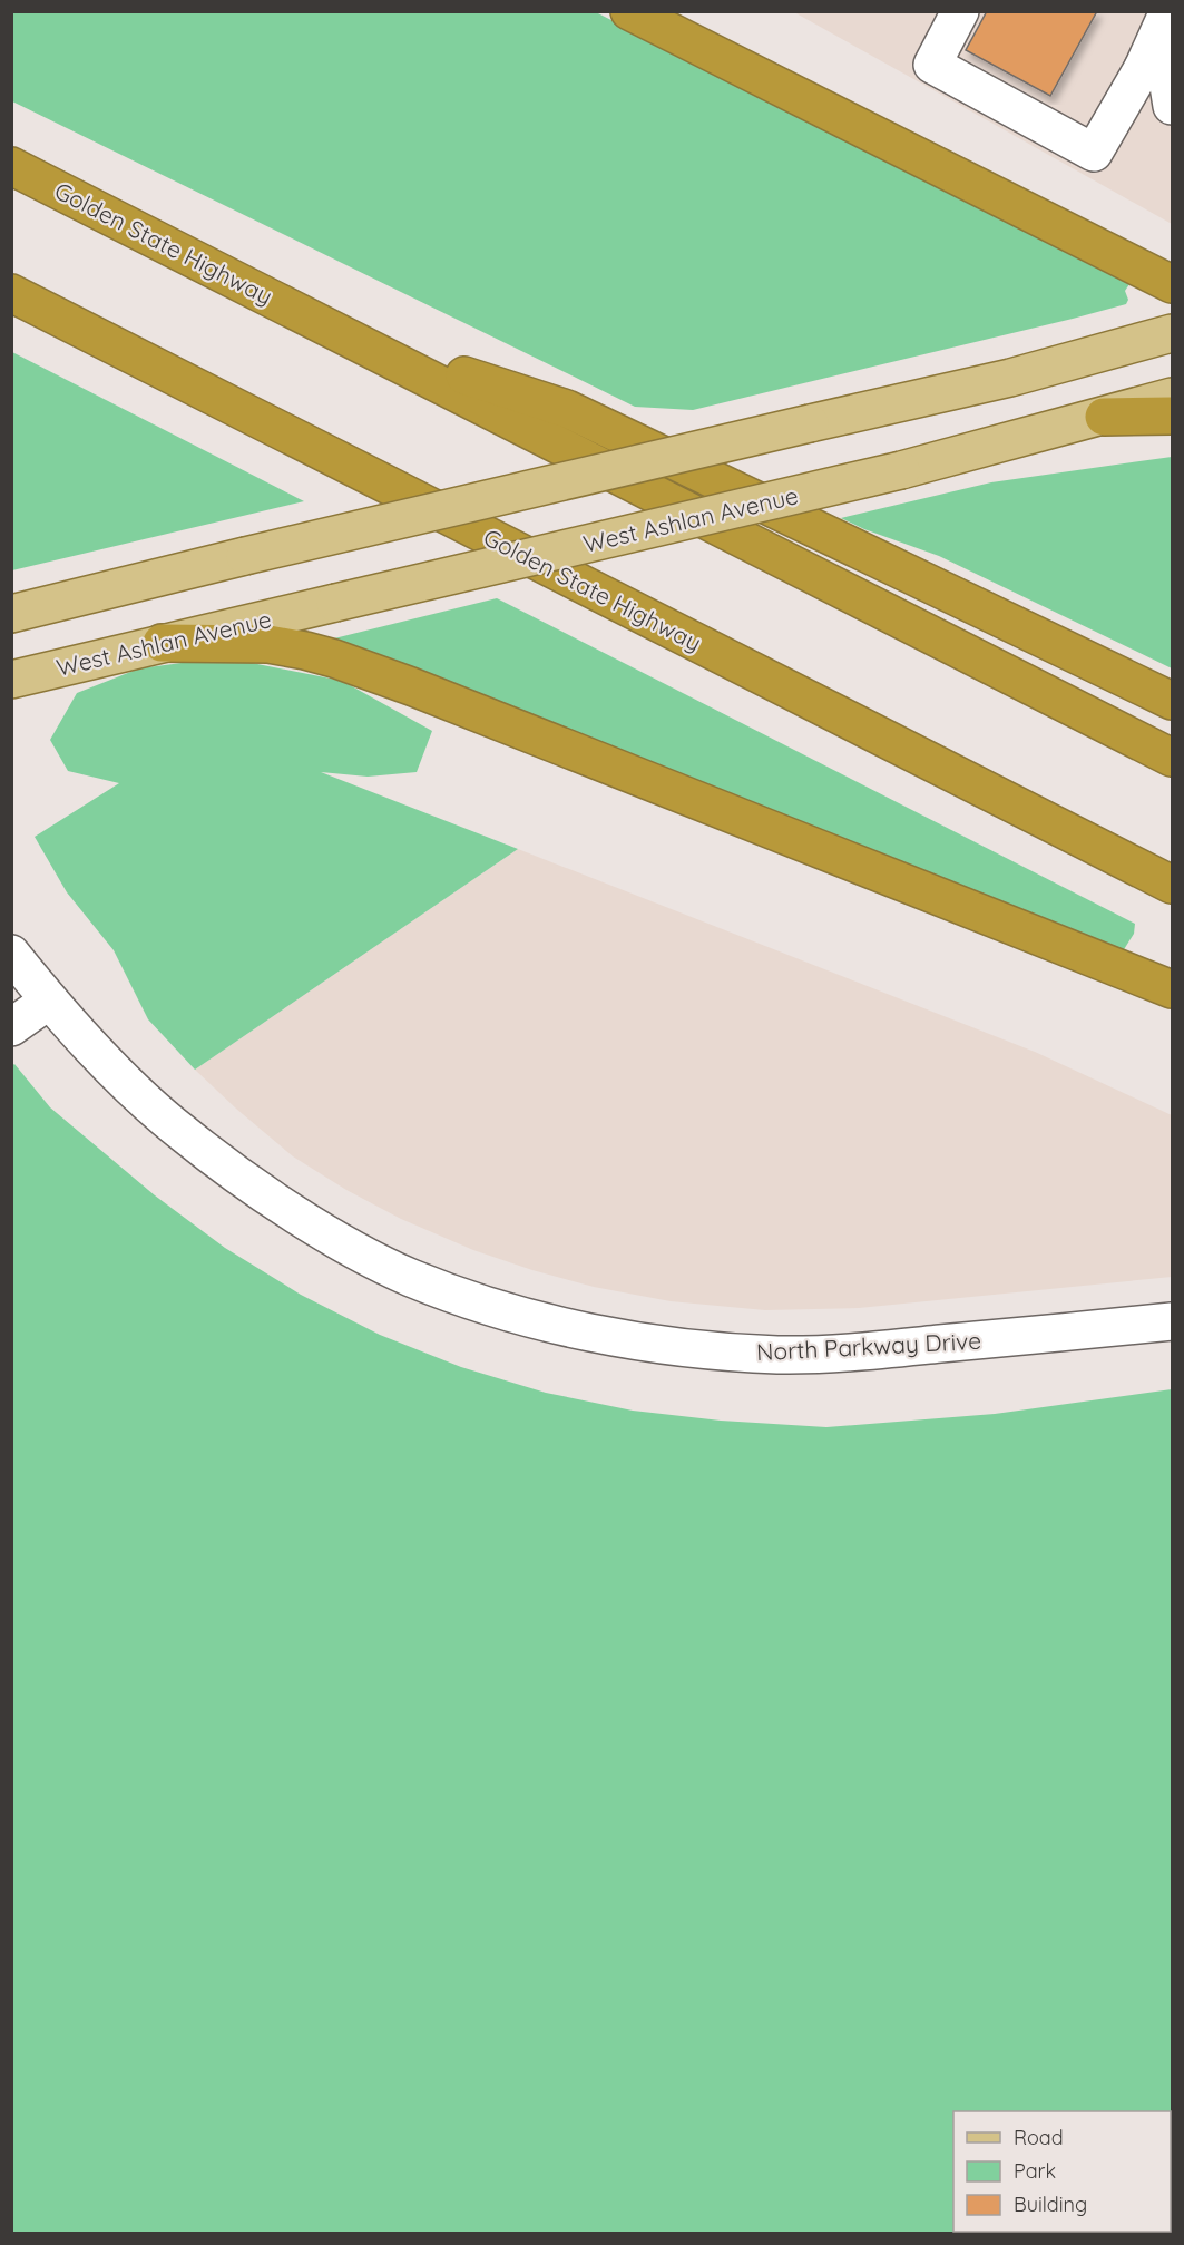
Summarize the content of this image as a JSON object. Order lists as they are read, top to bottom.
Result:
{
  "streets": {
    "highway": ["Golden State Highway"],
    "main road": ["West Ashlan Avenue"],
    "street": ["North Parkway Drive"]
  },
  "legend": ["Road", "Park", "Building"]
}
